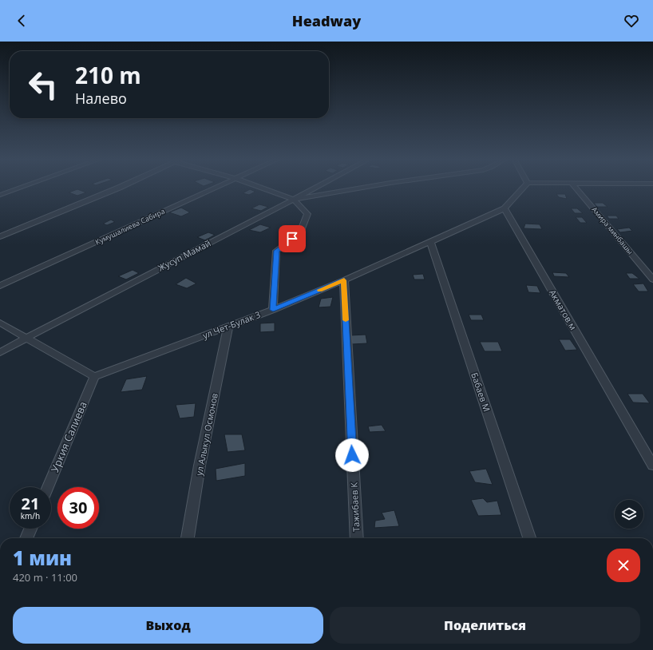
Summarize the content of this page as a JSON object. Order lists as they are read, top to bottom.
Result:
{
  "streets": {
    "street": [
      "Кумушалиева Сабира",
      "Амира минбашы",
      "Жусуп Мамай",
      "Акматов м",
      "ул Чет-Булак 3",
      "Бабаев М",
      "ул Алыкул Осмонов",
      "Уркия Салиева",
      "Тажибаев К"
    ]
  },
  "crossings": [
    ["Акматов м", "ул Чет-Булак 3"],
    ["ул Чет-Булак 3", "Бабаев М"],
    ["ул Чет-Булак 3", "ул Алыкул Осмонов"],
    ["ул Чет-Булак 3", "Уркия Салиева"],
    ["ул Чет-Булак 3", "Тажибаев К"]
  ],
  "page": {
    "header": "Headway",
    "turn": ["210 m", "Налево"],
    "speed": "21 km/h",
    "limit": "30",
    "heading": ["1 мин", "420 m · 11:00"],
    "buttons": ["Выход", "Поделиться"]
  }
}
